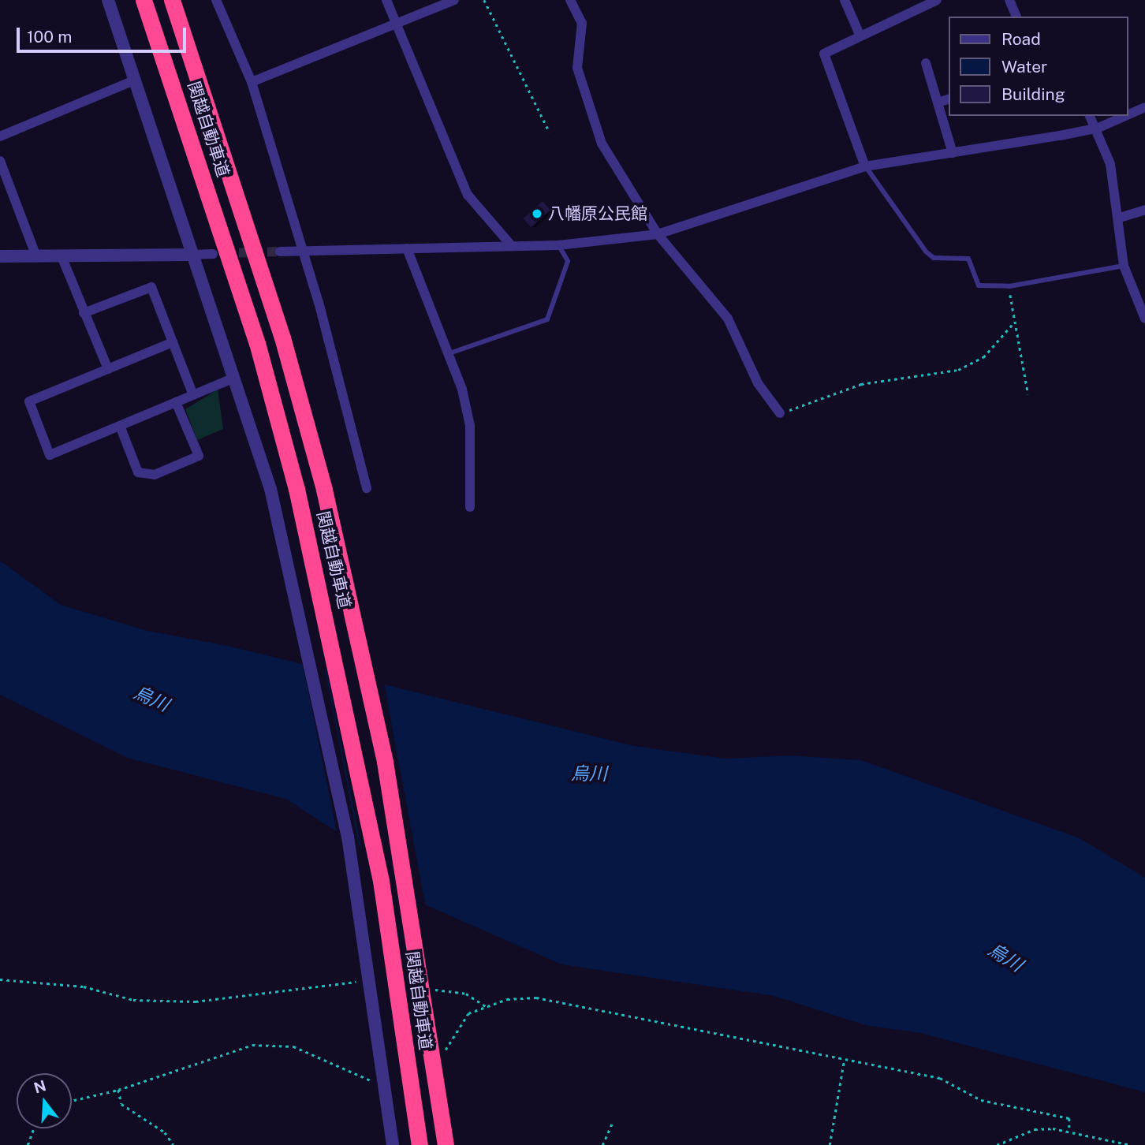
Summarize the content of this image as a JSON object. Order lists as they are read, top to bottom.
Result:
{
  "streets": {
    "highway": ["関越自動車道"]
  },
  "water": ["烏川"],
  "places": ["八幡原公民館"],
  "legend": ["Road", "Water", "Building"],
  "scale_bar": "100 m",
  "north": "top"
}
